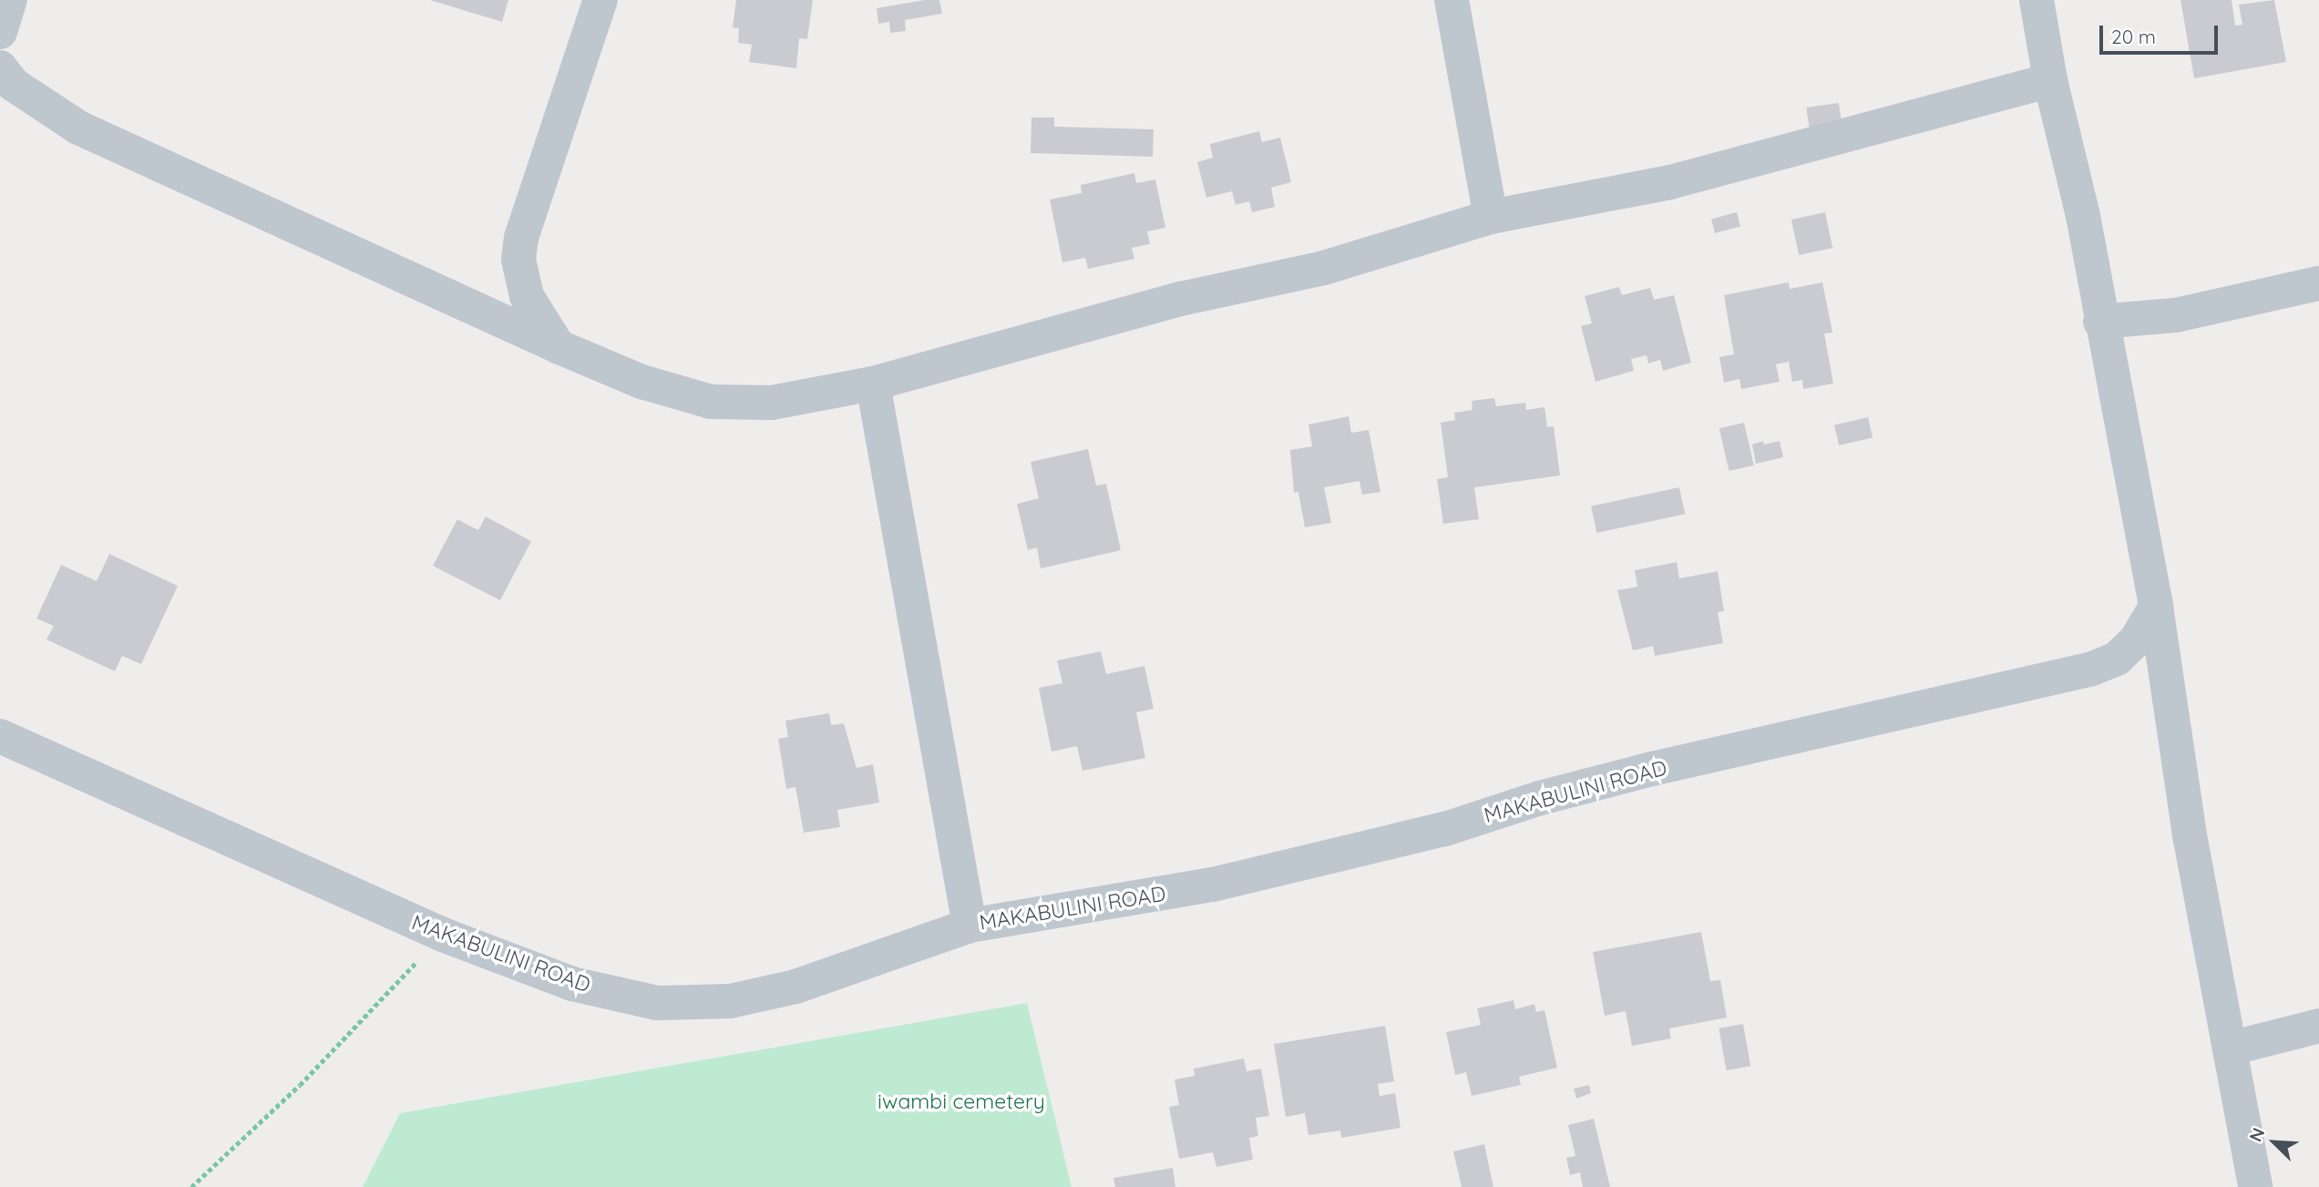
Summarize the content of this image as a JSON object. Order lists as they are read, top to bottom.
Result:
{
  "streets": {
    "street": ["MAKABULINI ROAD"]
  },
  "parks": ["iwambi cemetery"],
  "scale_bar": "20 m",
  "north": "top left"
}
